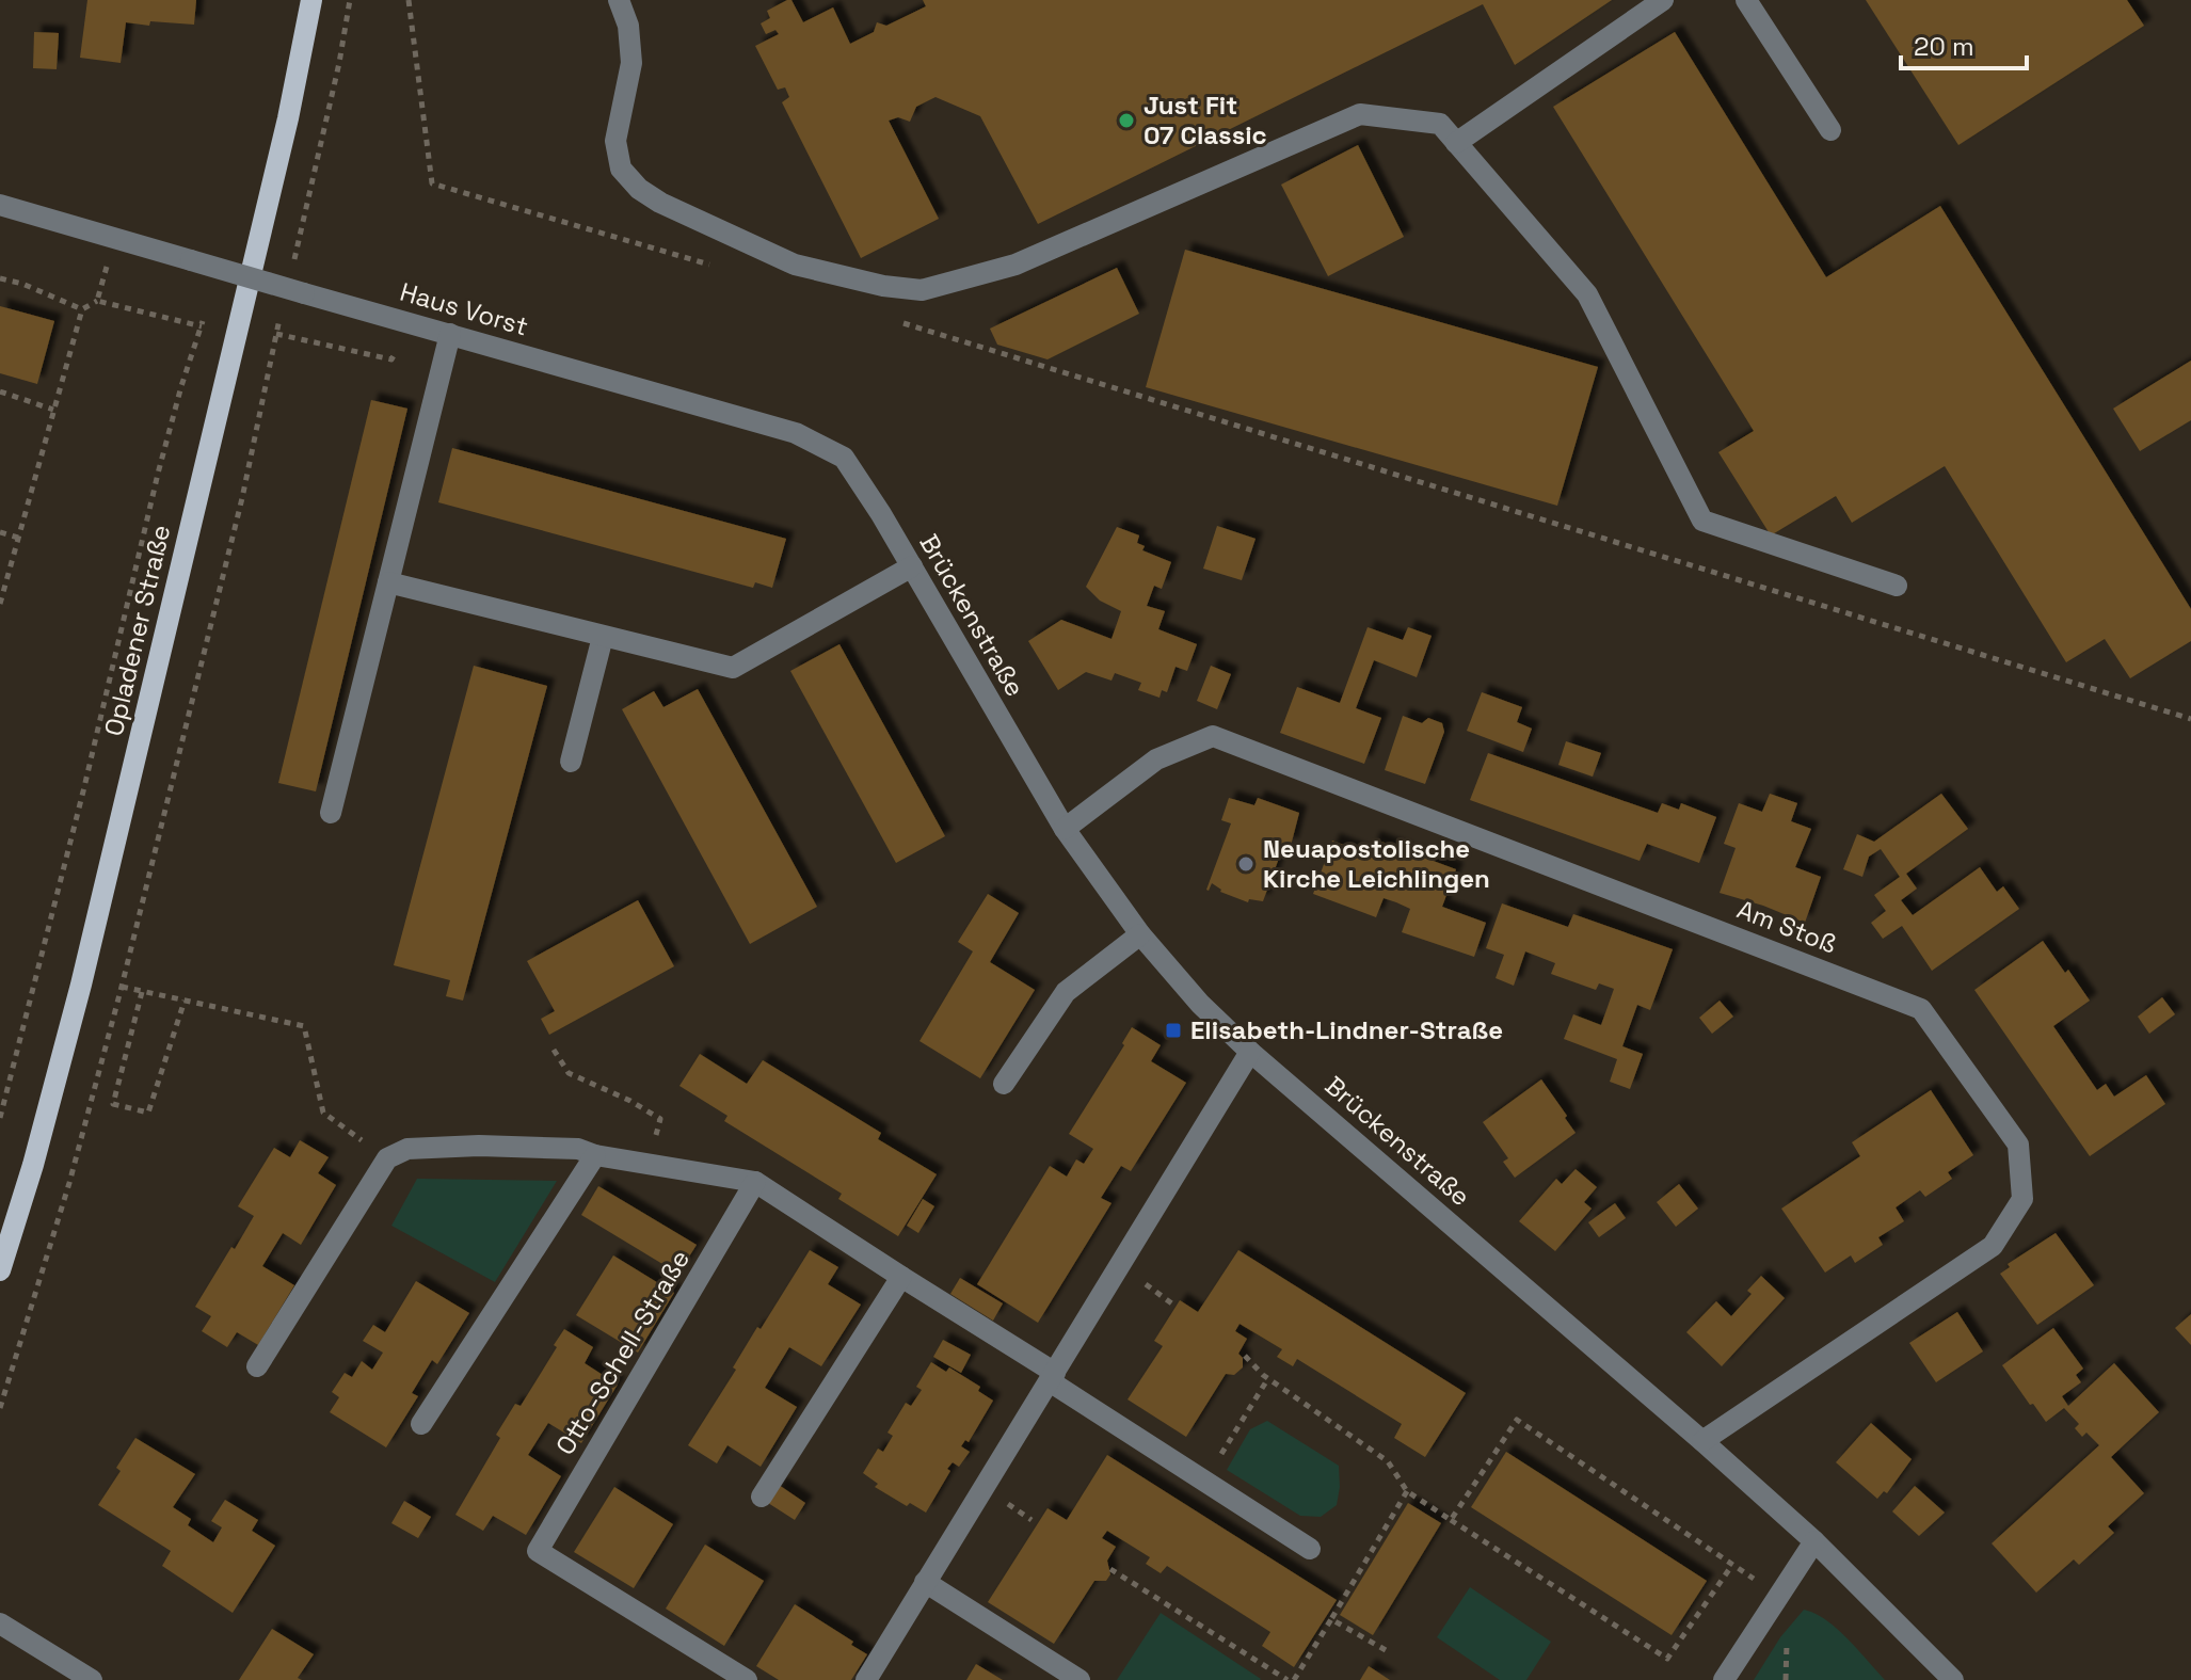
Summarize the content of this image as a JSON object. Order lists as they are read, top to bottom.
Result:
{
  "streets": {
    "main road": ["Opladener Straße"],
    "street": [
      "Haus Vorst",
      "Brückenstraße",
      "Am Stoß",
      "Otto-Schell-Straße"
    ]
  },
  "crossings": [
    ["Haus Vorst", "Brückenstraße"],
    ["Brückenstraße", "Am Stoß"]
  ],
  "places": {
    "other": ["Just Fit 07 Classic", "Neuapostolische Kirche Leichlingen"],
    "transit": ["Elisabeth-Lindner-Straße"]
  },
  "scale_bar": "20 m"
}
